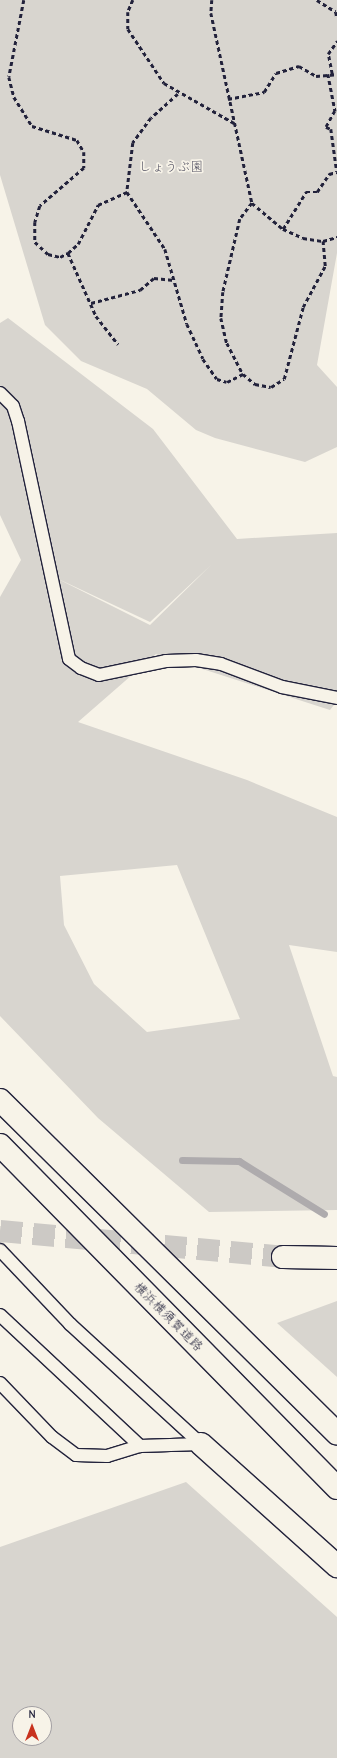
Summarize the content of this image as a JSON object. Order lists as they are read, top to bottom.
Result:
{
  "streets": {
    "main road": ["横浜横須賀道路"]
  },
  "parks": ["しょうぶ園"],
  "north": "top"
}
